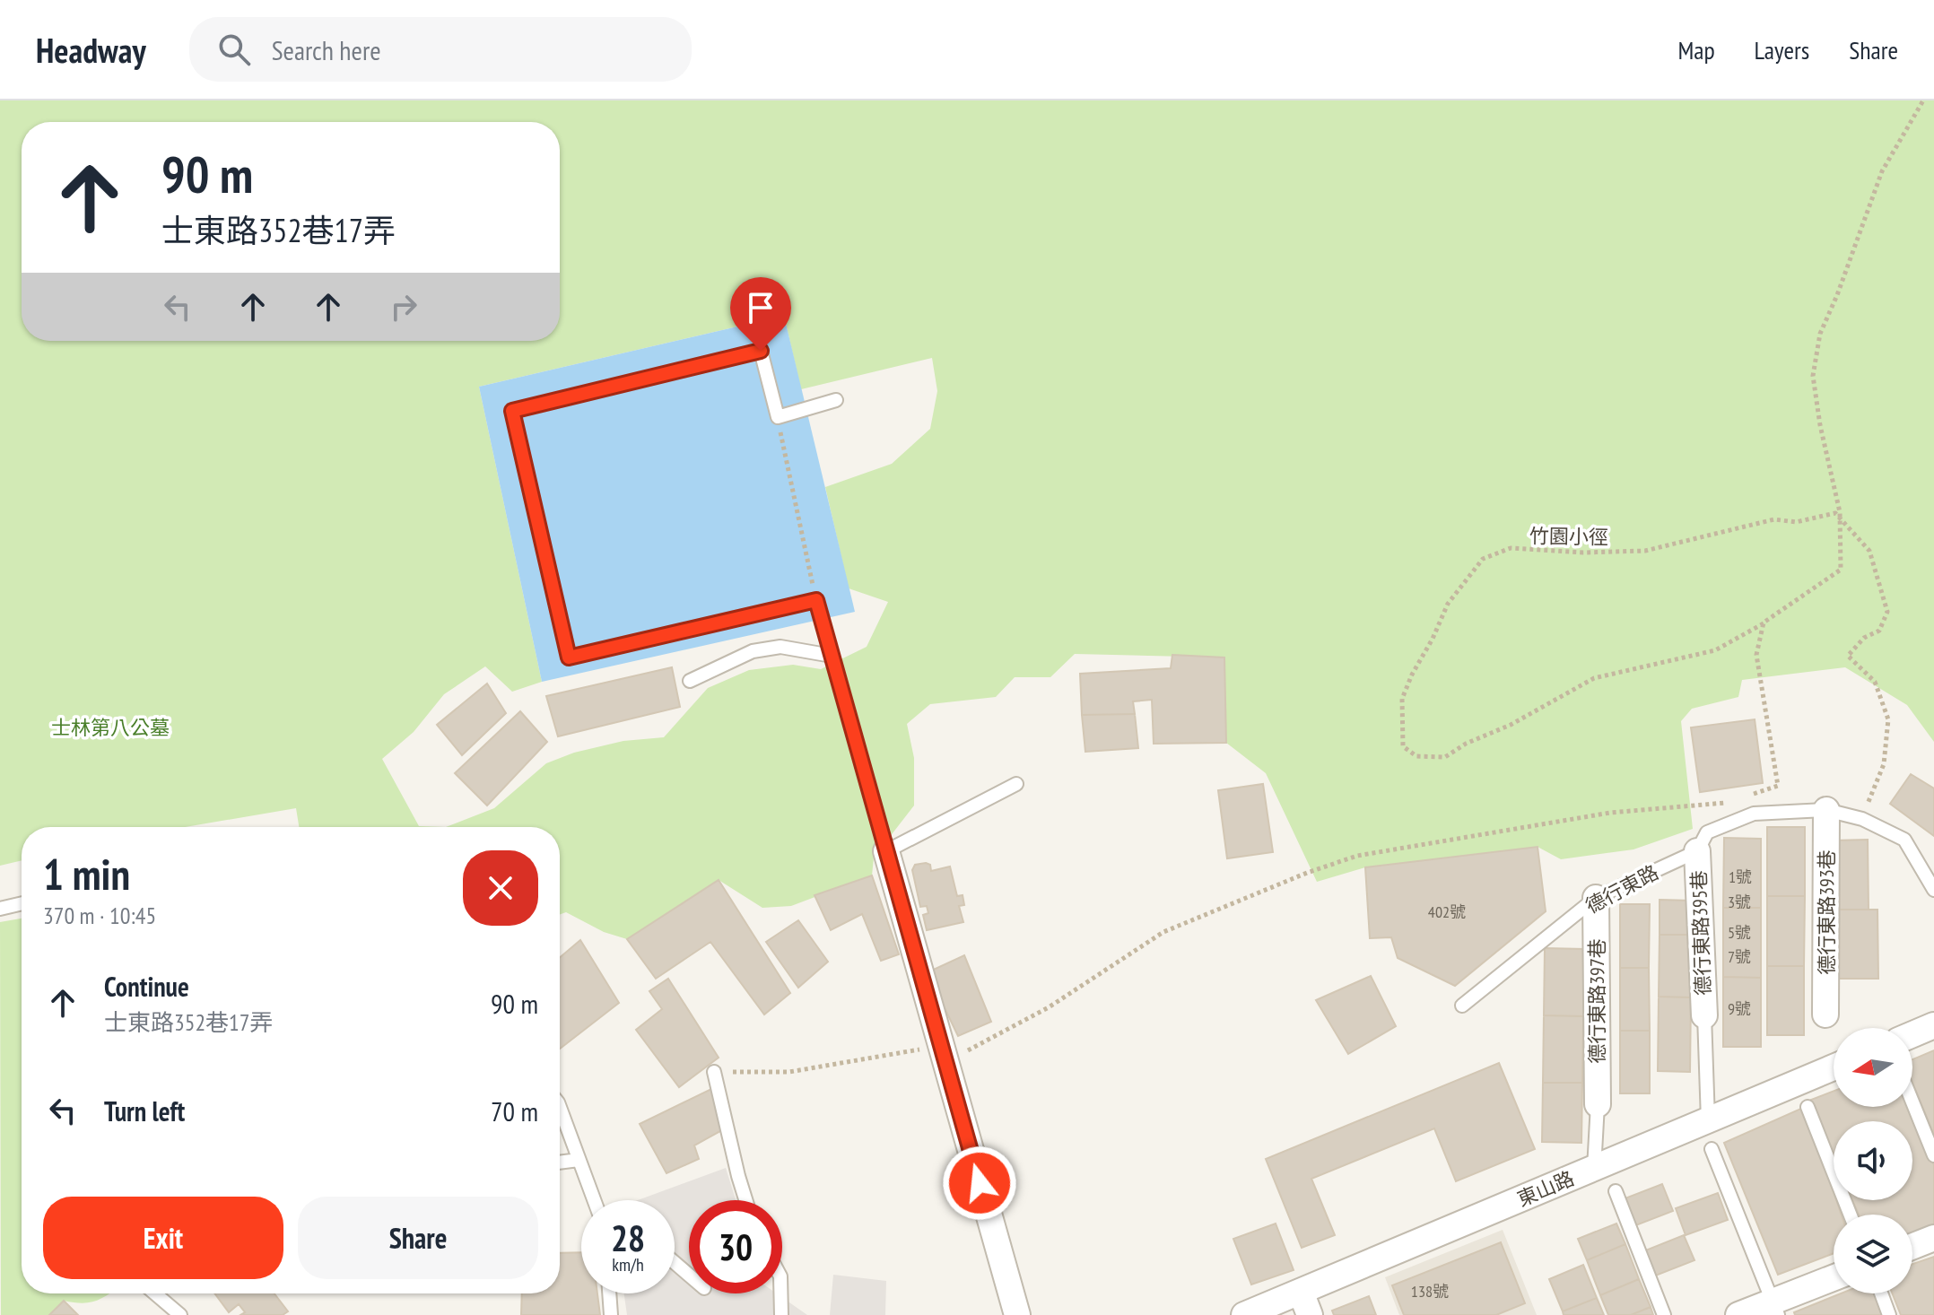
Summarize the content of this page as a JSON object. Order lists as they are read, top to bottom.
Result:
{
  "streets": {
    "street": [
      "德行東路393巷",
      "德行東路395巷",
      "德行東路397巷",
      "東山路"
    ],
    "lane": ["德行東路"],
    "path": ["竹園小徑"]
  },
  "crossings": [
    ["德行東路", "德行東路393巷"],
    ["德行東路", "德行東路395巷"],
    ["德行東路", "德行東路397巷"]
  ],
  "parks": ["士林第八公墓"],
  "house_numbers": [
    "1號",
    "3號",
    "402號",
    "5號",
    "7號",
    "9號",
    "138號"
  ],
  "north": "left",
  "page": {
    "header": "Headway",
    "search": "Search here",
    "nav": ["Map", "Layers", "Share"],
    "turn": ["90 m", "士東路352巷17弄"],
    "heading": ["1 min", "370 m · 10:45"],
    "list": [
      {
        "name": "Continue",
        "note": "士東路352巷17弄",
        "value": "90 m"
      },
      {
        "name": "Turn left",
        "value": "70 m"
      }
    ],
    "buttons": ["Exit", "Share"],
    "speed": "28 km/h",
    "limit": "30"
  }
}
